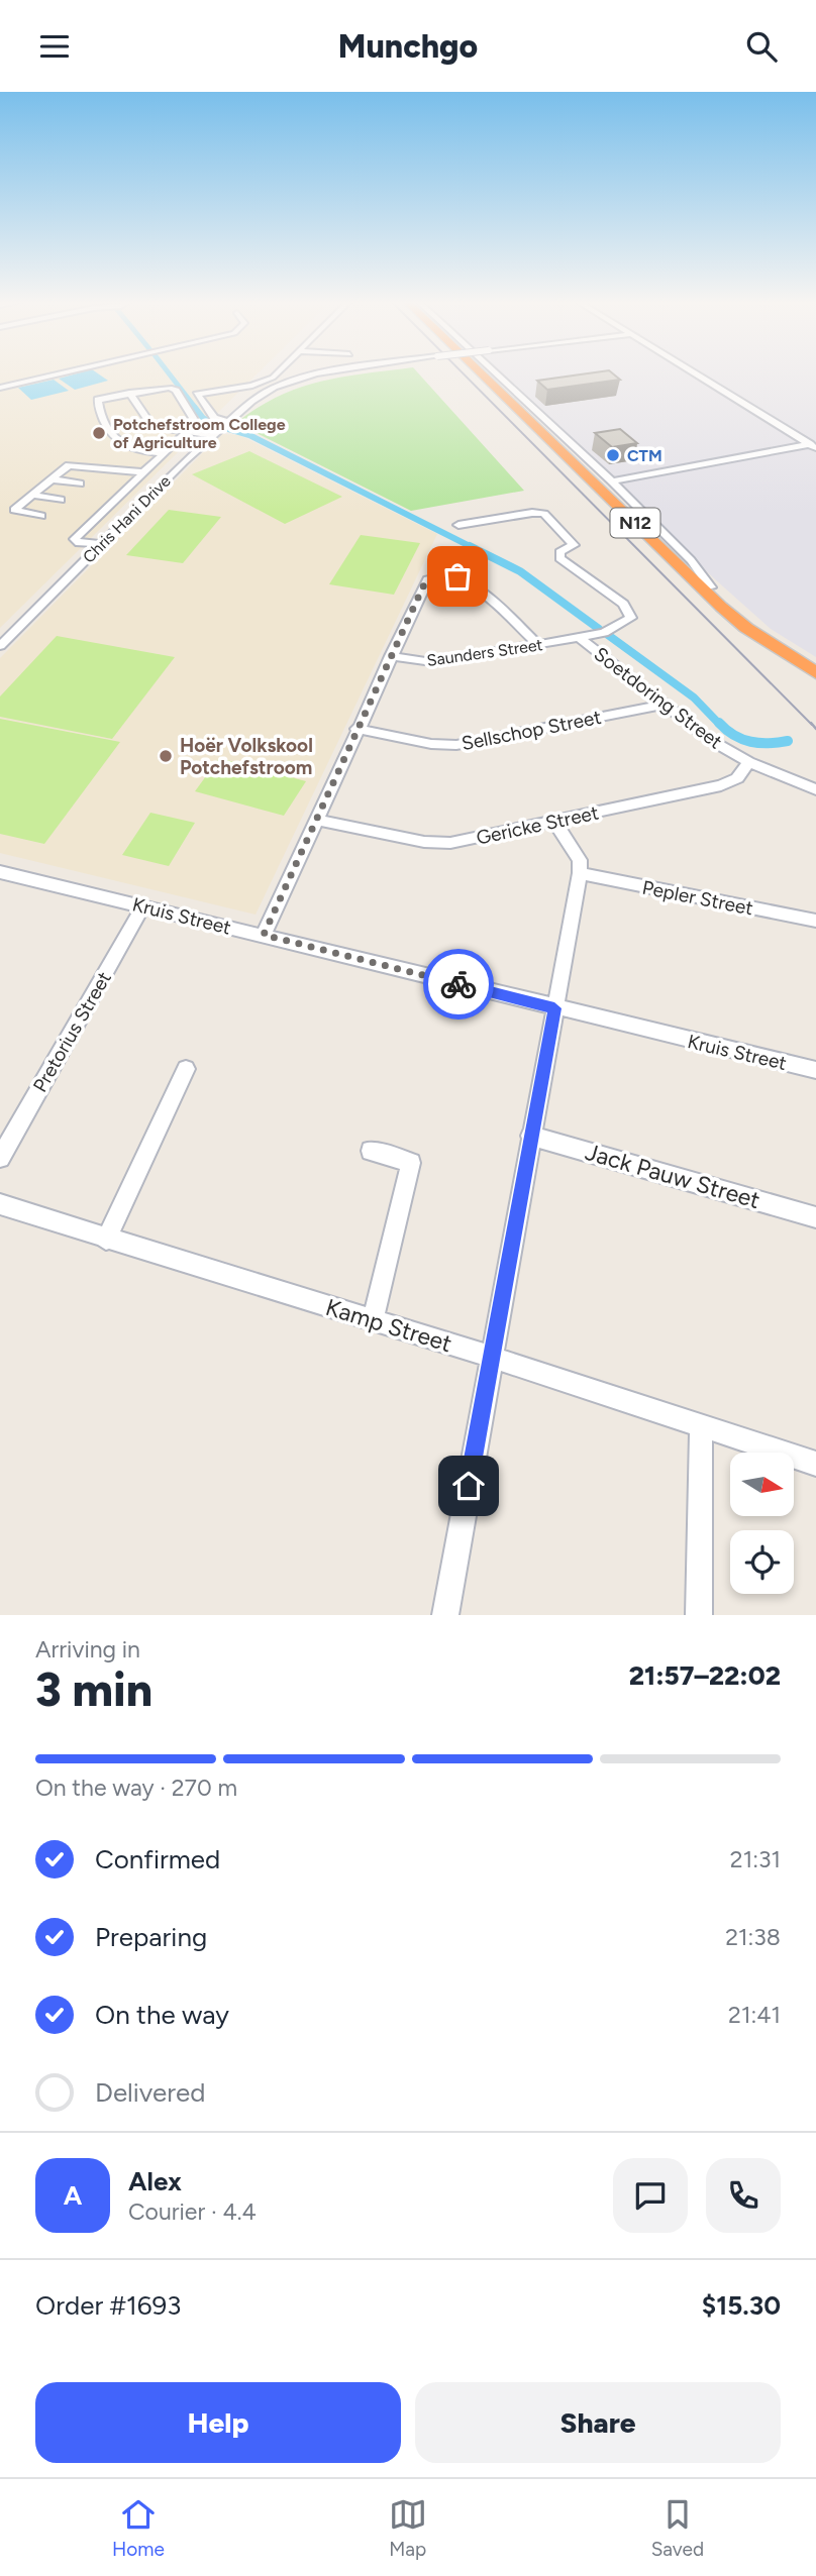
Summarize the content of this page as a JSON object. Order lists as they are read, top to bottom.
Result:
{
  "streets": {
    "highway": ["N12"],
    "street": [
      "Chris Hani Drive",
      "Saunders Street",
      "Soetdoring Street",
      "Sellschop Street",
      "Gericke Street",
      "Pepler Street",
      "Kruis Street",
      "Pretorius Street",
      "Jack Pauw Street",
      "Kamp Street"
    ]
  },
  "crossings": [
    ["Saunders Street", "Soetdoring Street"],
    ["Soetdoring Street", "Sellschop Street"],
    ["Soetdoring Street", "Gericke Street"],
    ["Kruis Street", "Pretorius Street"]
  ],
  "places": ["Potchefstroom College of Agriculture", "CTM", "Hoër Volkskool Potchefstroom"],
  "north": "right",
  "page": {
    "header": "Munchgo",
    "heading": ["3 min", "Arriving in", "21:57–22:02"],
    "panel": [
      "Alex",
      "Courier · 4.4",
      "Order #1693",
      "$15.30"
    ],
    "bar": "On the way · 270 m",
    "list": [
      ["Confirmed", "21:31"],
      ["Preparing", "21:38"],
      ["On the way", "21:41"],
      "Delivered"
    ],
    "round": "A",
    "buttons": ["Help", "Share"],
    "tabs": ["Home", "Map", "Saved"]
  }
}
